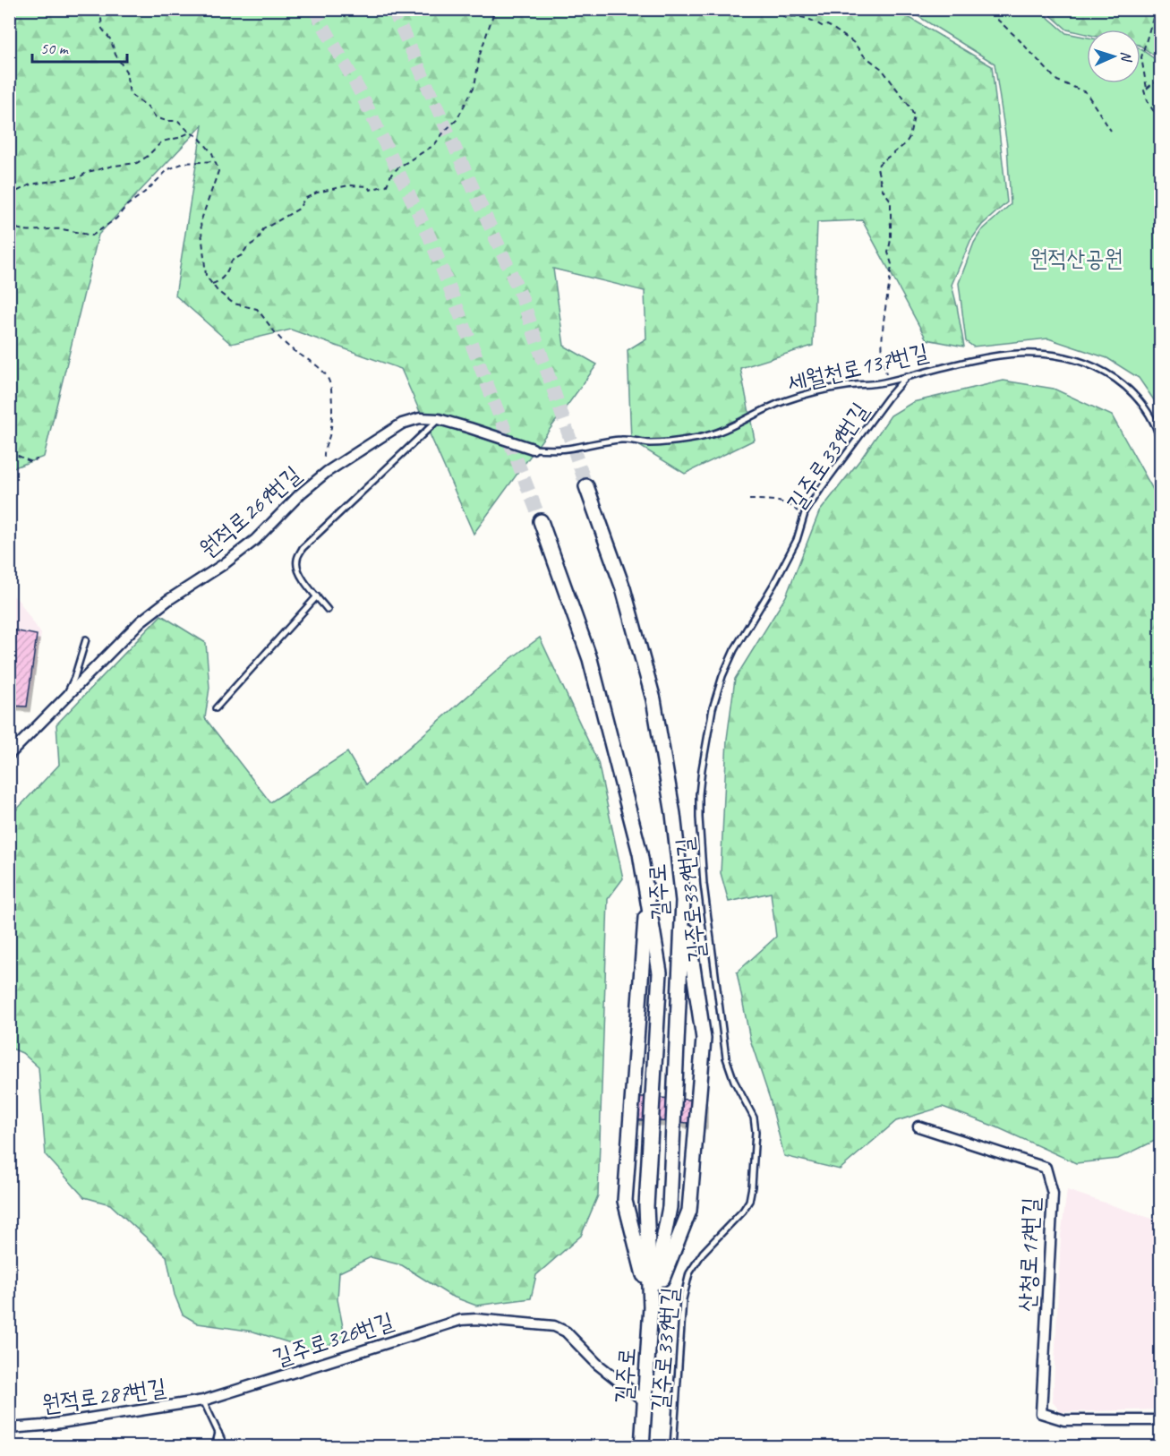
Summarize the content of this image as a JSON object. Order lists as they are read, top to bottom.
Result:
{
  "streets": {
    "main road": ["길주로"],
    "street": [
      "원적로269번길",
      "산청로17번길",
      "길주로326번길",
      "원적로287번길"
    ],
    "lane": ["세월천로137번길", "길주로339번길"]
  },
  "crossings": [
    ["세월천로137번길", "길주로339번길"],
    ["세월천로137번길", "원적로269번길"],
    ["길주로", "길주로326번길"],
    ["길주로326번길", "원적로287번길"]
  ],
  "parks": ["원적산공원"],
  "scale_bar": "50 m",
  "north": "right"
}
